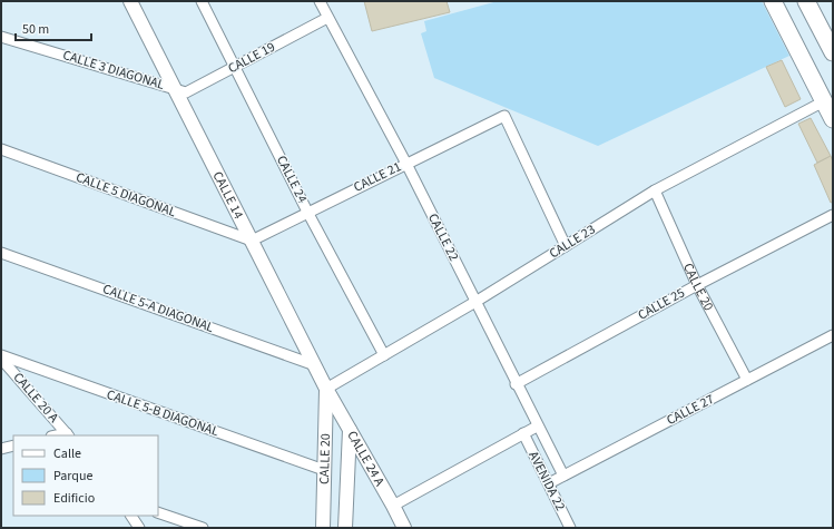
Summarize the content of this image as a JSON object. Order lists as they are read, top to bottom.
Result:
{
  "streets": {
    "street": [
      "CALLE 19",
      "CALLE 3 DIAGONAL",
      "CALLE 21",
      "CALLE 24",
      "CALLE 5 DIAGONAL",
      "CALLE 14",
      "CALLE 22",
      "CALLE 23",
      "CALLE 20",
      "CALLE 25",
      "CALLE 5-A DIAGONAL",
      "CALLE 20 A",
      "CALLE 27",
      "CALLE 5-B DIAGONAL",
      "CALLE 24 A",
      "AVENIDA 22"
    ]
  },
  "crossings": [
    ["CALLE 19", "CALLE 3 DIAGONAL"],
    ["CALLE 19", "CALLE 24"],
    ["CALLE 19", "CALLE 14"],
    ["CALLE 19", "CALLE 22"],
    ["CALLE 3 DIAGONAL", "CALLE 14"],
    ["CALLE 21", "CALLE 24"],
    ["CALLE 21", "CALLE 5 DIAGONAL"],
    ["CALLE 21", "CALLE 14"],
    ["CALLE 21", "CALLE 22"],
    ["CALLE 21", "CALLE 23"],
    ["CALLE 24", "CALLE 23"],
    ["CALLE 5 DIAGONAL", "CALLE 14"],
    ["CALLE 14", "CALLE 23"],
    ["CALLE 14", "CALLE 20"],
    ["CALLE 14", "CALLE 5-A DIAGONAL"],
    ["CALLE 14", "CALLE 24 A"],
    ["CALLE 22", "CALLE 23"],
    ["CALLE 22", "CALLE 25"],
    ["CALLE 22", "CALLE 27"],
    ["CALLE 23", "CALLE 20"],
    ["CALLE 23", "CALLE 24 A"],
    ["CALLE 20", "CALLE 25"],
    ["CALLE 20", "CALLE 27"],
    ["CALLE 20", "CALLE 5-B DIAGONAL"],
    ["CALLE 20", "CALLE 24 A"],
    ["CALLE 27", "AVENIDA 22"]
  ],
  "legend": ["Calle", "Parque", "Edificio"],
  "scale_bar": "50 m"
}
